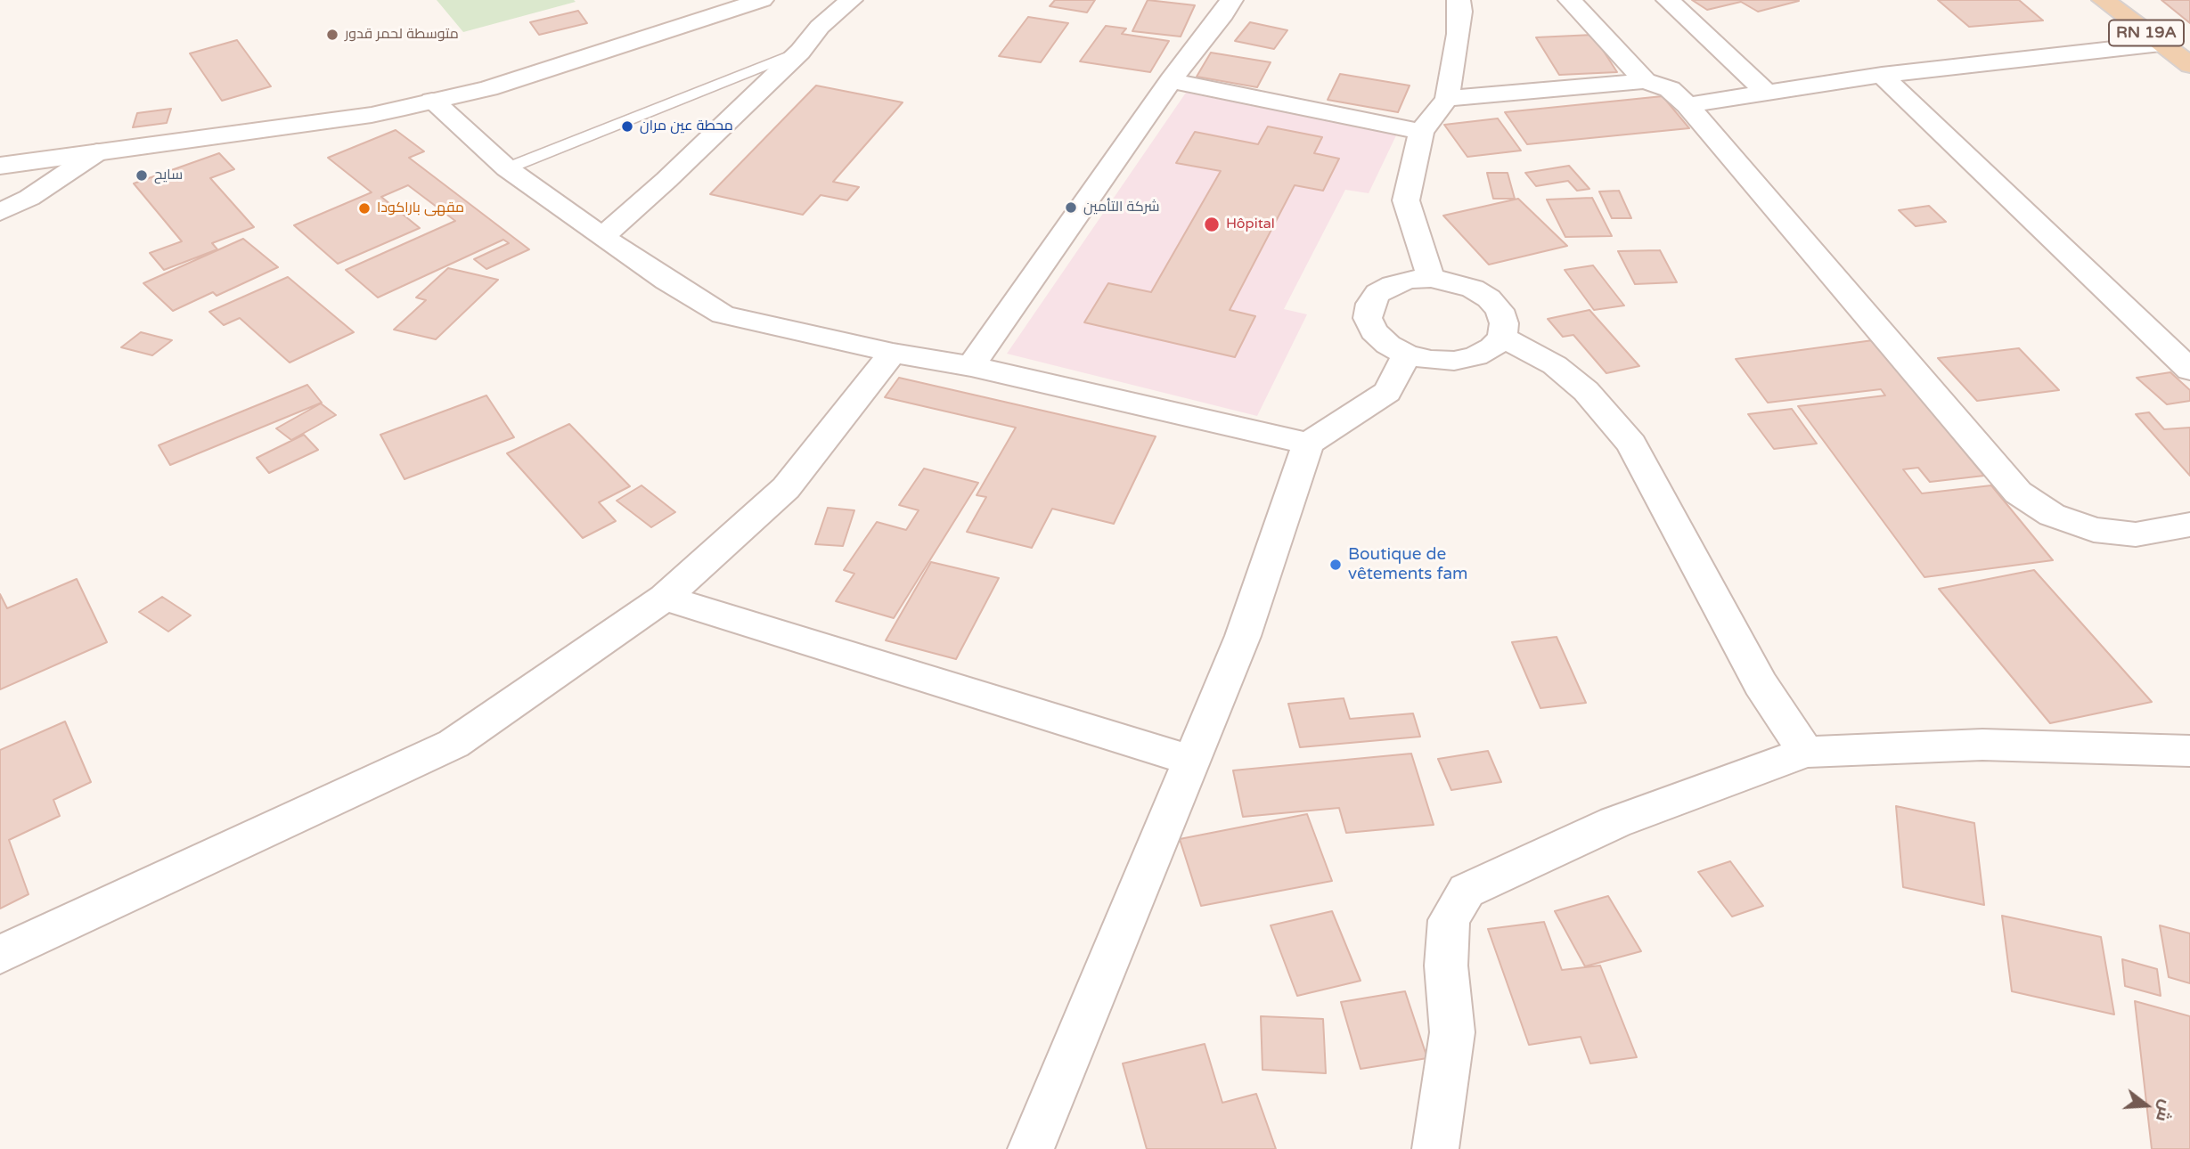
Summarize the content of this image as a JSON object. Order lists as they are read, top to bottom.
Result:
{
  "streets": {
    "main road": ["RN 19A"]
  },
  "places": [
    "متوسطة لحمر قدور",
    "محطة عين مران",
    "سايح",
    "شركة التأمين",
    "مقهى باراكودا",
    "Hôpital",
    "Boutique de vêtements fam"
  ],
  "north": "right"
}
